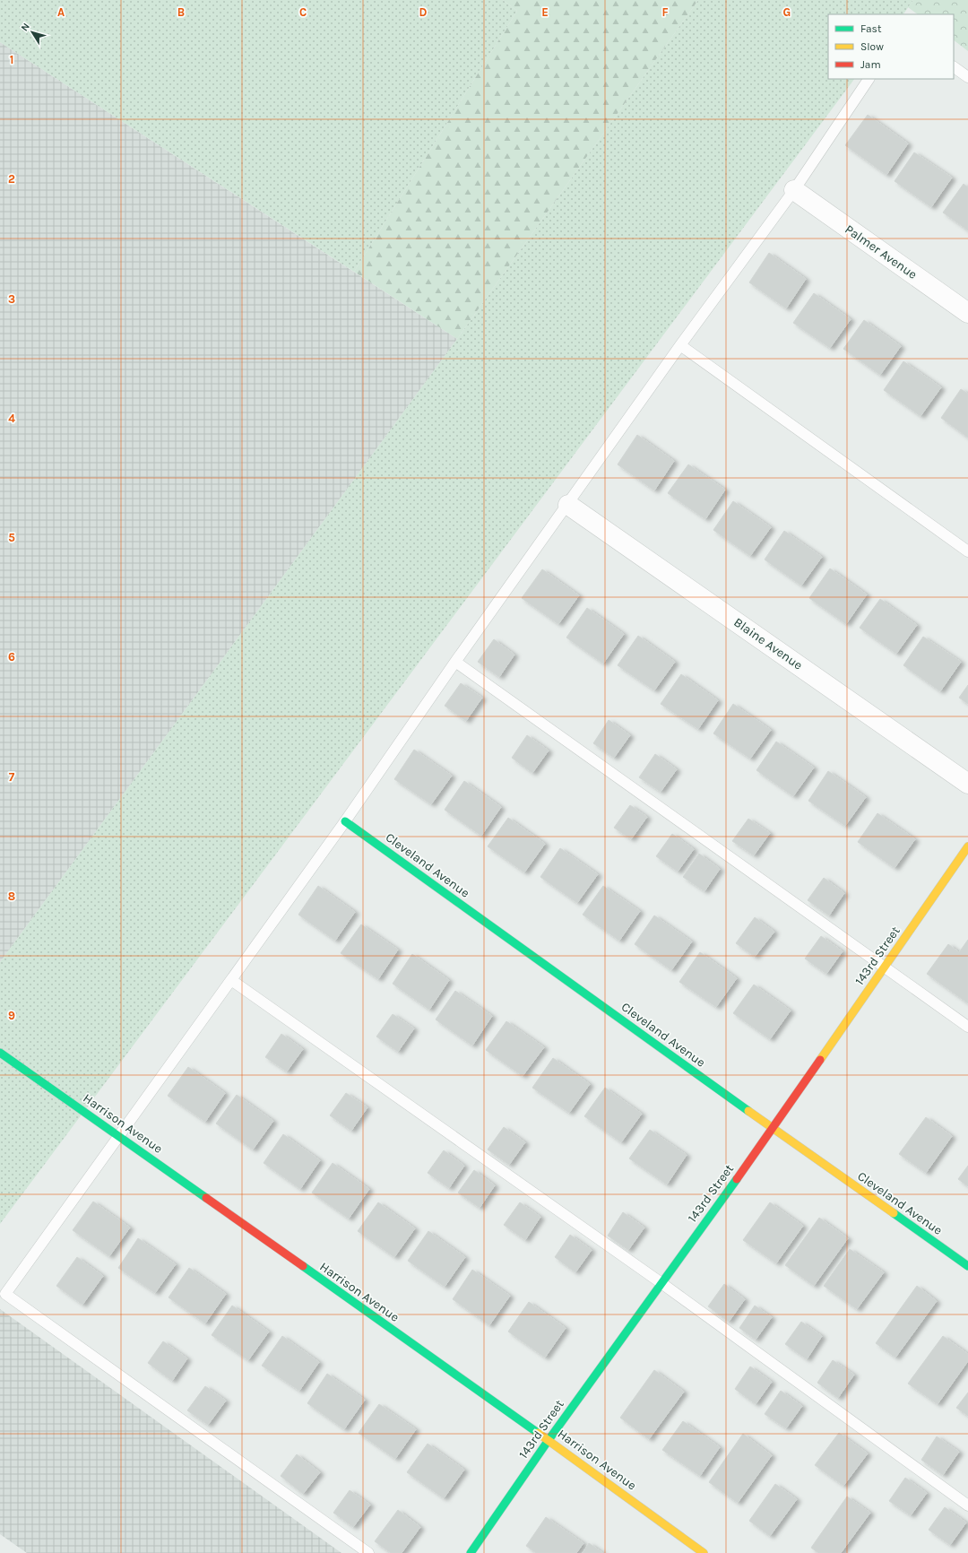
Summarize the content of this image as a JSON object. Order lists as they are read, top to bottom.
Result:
{
  "streets": {
    "street": [
      "Palmer Avenue",
      "Blaine Avenue",
      "Cleveland Avenue",
      "143rd Street",
      "Harrison Avenue"
    ]
  },
  "crossings": [
    ["Cleveland Avenue", "143rd Street"],
    ["143rd Street", "Harrison Avenue"]
  ],
  "legend": ["Fast", "Slow", "Jam"],
  "north": "top left",
  "grid": {
    "columns": [
      "A",
      "B",
      "C",
      "D",
      "E",
      "F",
      "G"
    ],
    "rows": [
      "1",
      "2",
      "3",
      "4",
      "5",
      "6",
      "7",
      "8",
      "9"
    ]
  }
}
